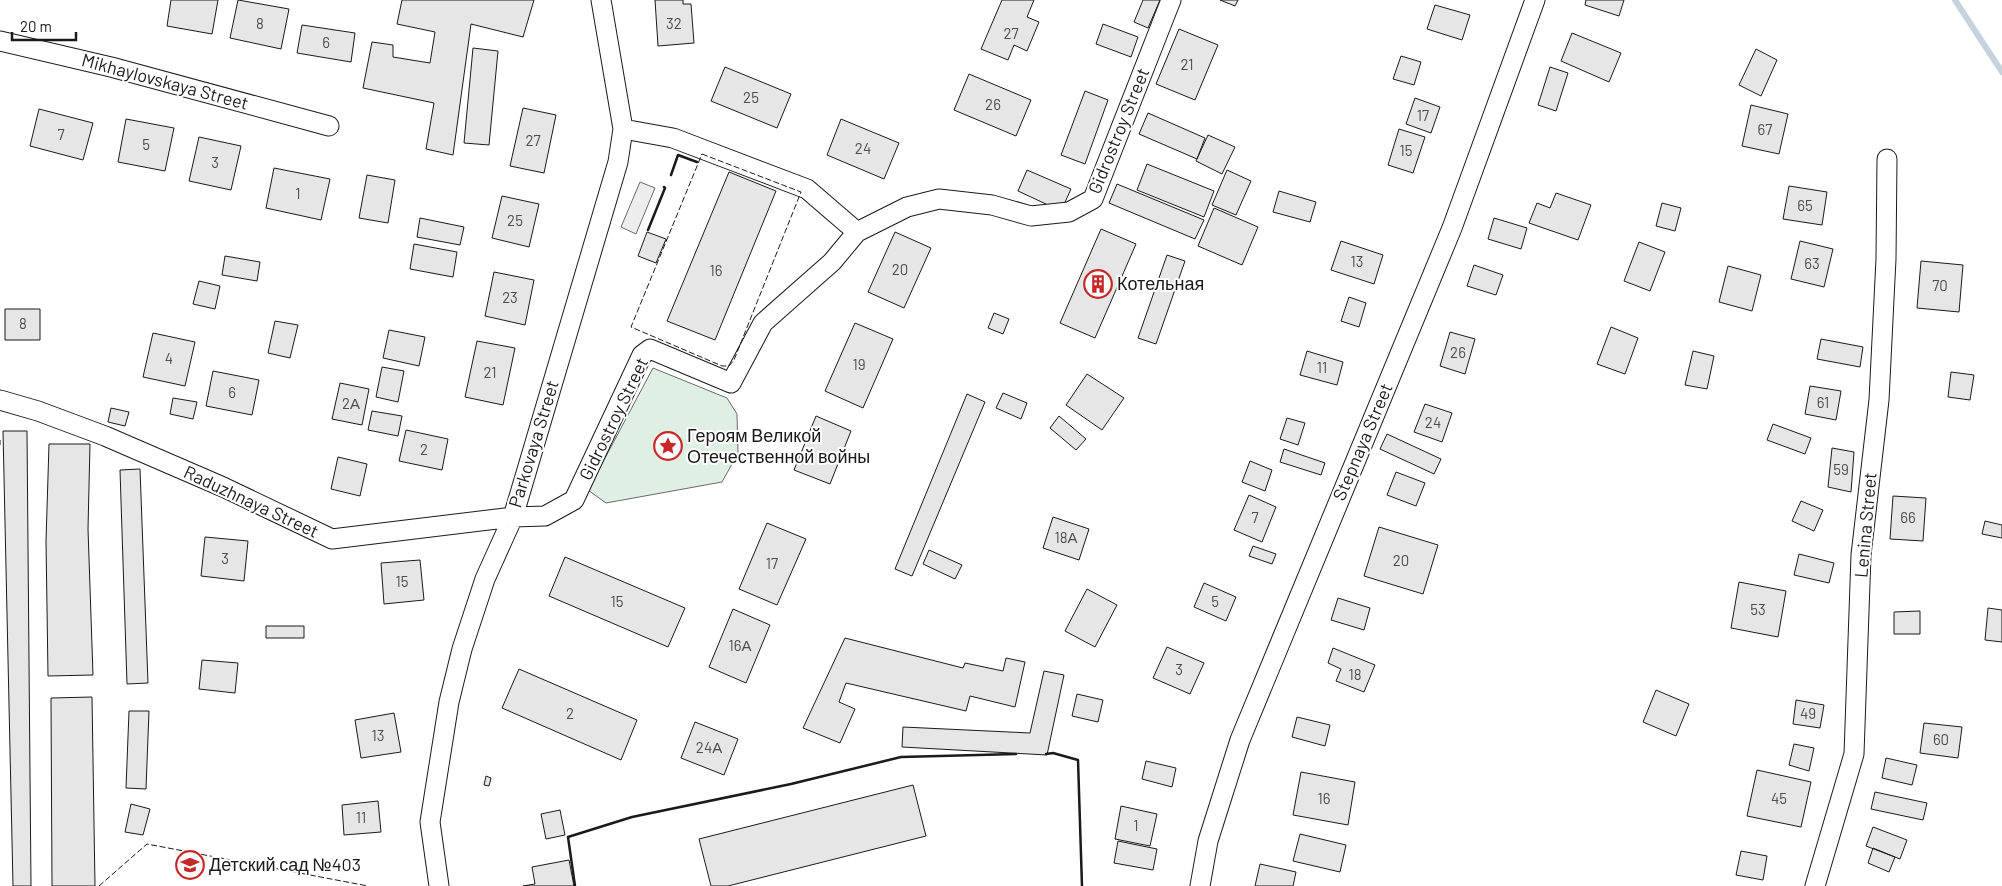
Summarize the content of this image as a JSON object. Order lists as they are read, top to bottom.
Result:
{
  "streets": {
    "street": [
      "Mikhaylovskaya Street",
      "Gidrostroy Street",
      "Stepnaya Street",
      "Parkovaya Street",
      "Raduzhnaya Street",
      "Lenina Street"
    ]
  },
  "crossings": [
    ["Gidrostroy Street", "Parkovaya Street"],
    ["Gidrostroy Street", "Raduzhnaya Street"],
    ["Parkovaya Street", "Raduzhnaya Street"]
  ],
  "places": {
    "building": ["Котельная"],
    "place": ["Героям Великой Отечественной войны"],
    "school or university": ["Детский сад №403"]
  },
  "house_numbers": [
    "8",
    "32",
    "27",
    "6",
    "21",
    "25",
    "26",
    "17",
    "67",
    "7",
    "27",
    "5",
    "24",
    "15",
    "3",
    "1",
    "65",
    "25",
    "13",
    "63",
    "20",
    "16",
    "70",
    "23",
    "8",
    "26",
    "4",
    "19",
    "11",
    "21",
    "6",
    "61",
    "2А",
    "24",
    "2",
    "59",
    "7",
    "66",
    "18А",
    "3",
    "20",
    "17",
    "15",
    "15",
    "5",
    "53",
    "16А",
    "3",
    "18",
    "2",
    "49",
    "13",
    "60",
    "24А",
    "16",
    "45",
    "11",
    "1"
  ],
  "scale_bar": "20 m"
}
